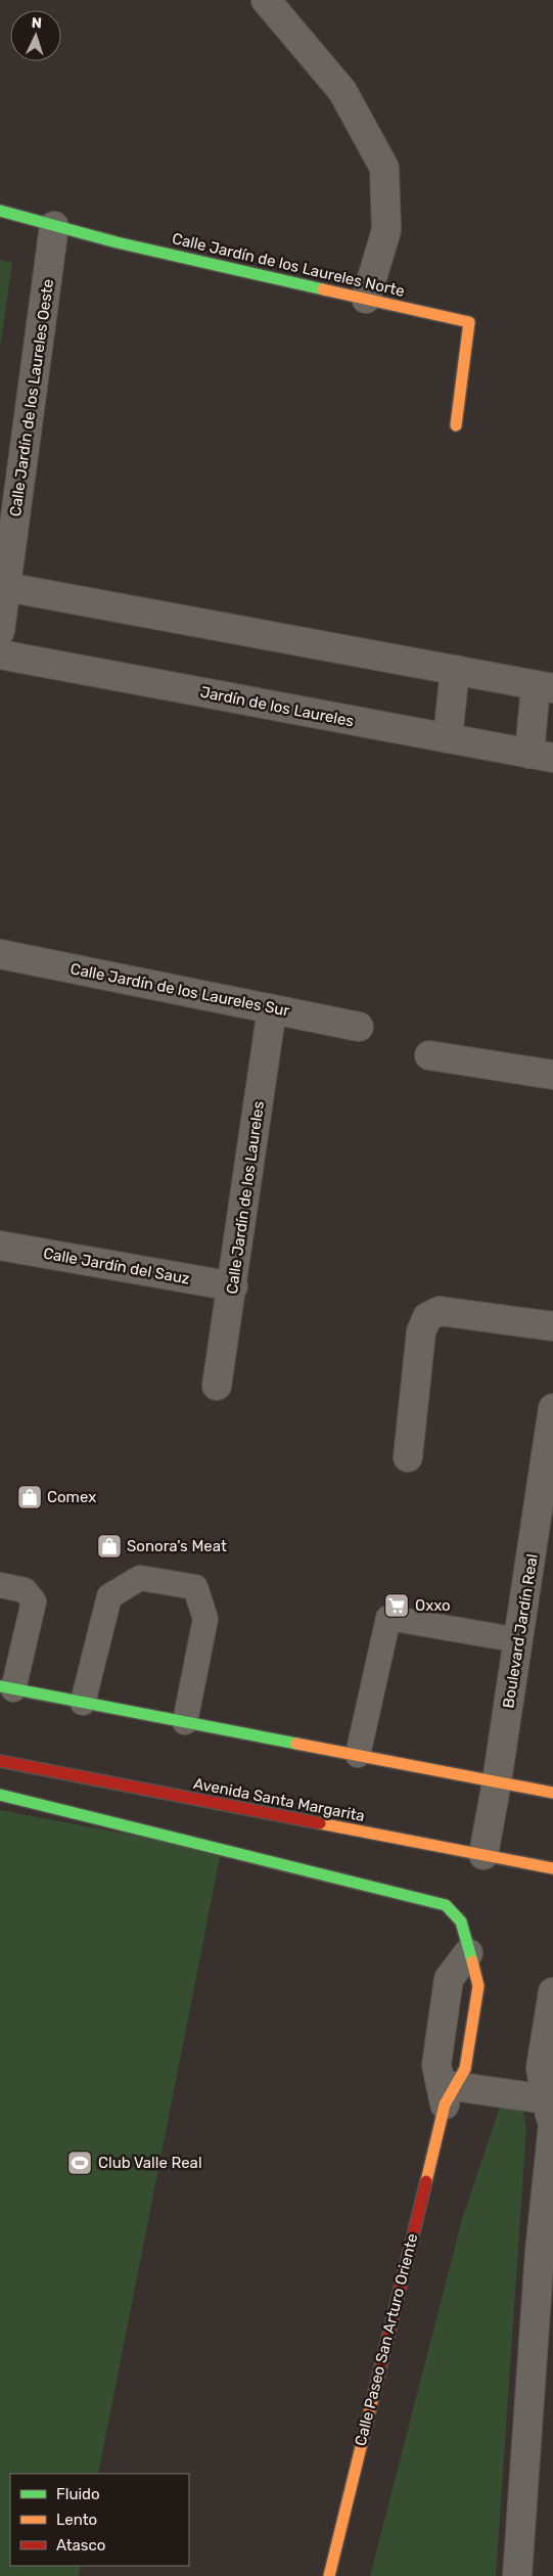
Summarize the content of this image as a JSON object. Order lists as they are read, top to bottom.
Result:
{
  "streets": {
    "main road": ["Calle Jardín de los Laureles Norte", "Avenida Santa Margarita", "Calle Paseo San Arturo Oriente"],
    "street": [
      "Calle Jardín de los Laureles Oeste",
      "Jardín de los Laureles",
      "Calle Jardín de los Laureles Sur",
      "Calle Jardín de los Laureles",
      "Calle Jardín del Sauz",
      "Boulevard Jardín Real"
    ]
  },
  "crossings": [
    ["Calle Jardín de los Laureles Norte", "Calle Jardín de los Laureles Oeste"],
    ["Calle Jardín de los Laureles Sur", "Calle Jardín de los Laureles"],
    ["Calle Jardín de los Laureles", "Calle Jardín del Sauz"],
    ["Boulevard Jardín Real", "Avenida Santa Margarita"]
  ],
  "places": {
    "shop": ["Comex", "Sonora's Meat"],
    "supermarket": ["Oxxo"],
    "sports": ["Club Valle Real"]
  },
  "legend": ["Fluido", "Lento", "Atasco"],
  "north": "top"
}
